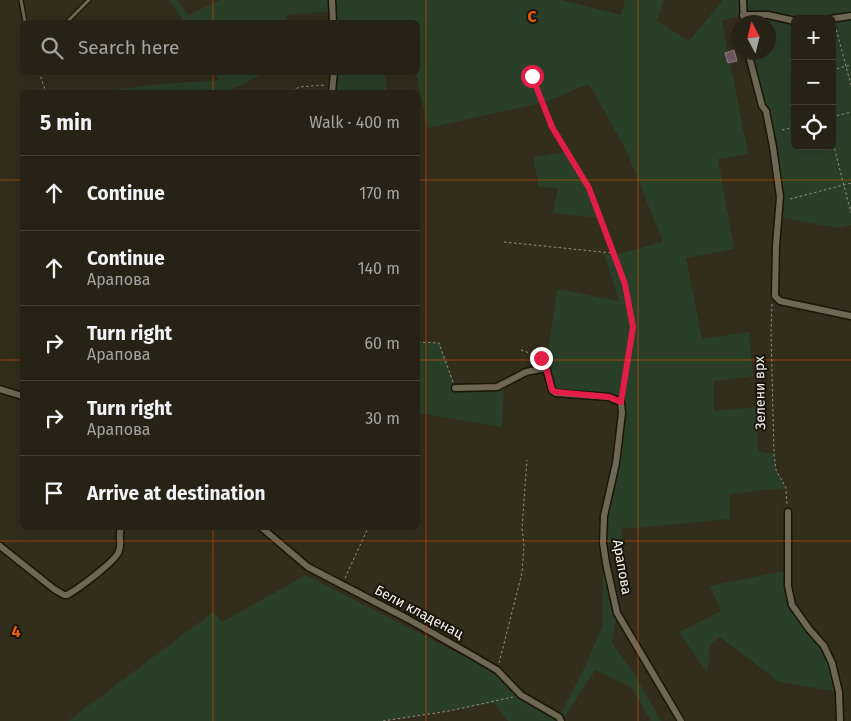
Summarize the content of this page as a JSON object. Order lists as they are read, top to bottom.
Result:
{
  "streets": {
    "street": ["Арапова", "Бели кладенац"],
    "path": ["Зелени врх"]
  },
  "north": "top",
  "page": {
    "map_buttons": ["+", "−"],
    "search": "Search here",
    "heading": ["5 min", "Walk · 400 m"],
    "list": [
      ["Continue", "170 m"],
      ["Continue", "Арапова", "140 m"],
      ["Turn right", "Арапова", "60 m"],
      ["Turn right", "Арапова", "30 m"],
      "Arrive at destination"
    ]
  },
  "grid": {
    "columns": ["C"],
    "rows": ["4"]
  }
}
